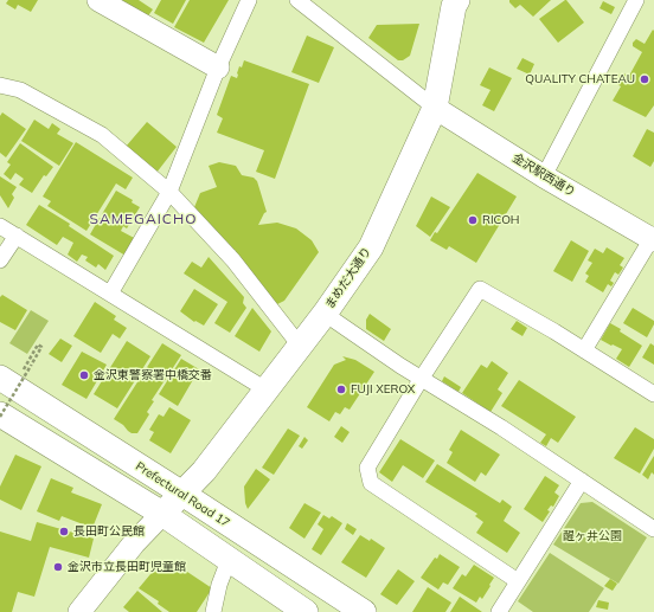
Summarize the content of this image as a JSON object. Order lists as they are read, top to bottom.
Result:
{
  "streets": {
    "main road": ["まめだ大通り", "Prefectural Road 17"],
    "street": ["金沢駅西通り"]
  },
  "crossings": [
    ["金沢駅西通り", "まめだ大通り"],
    ["まめだ大通り", "Prefectural Road 17"]
  ],
  "districts": ["SAMEGAICHO"],
  "parks": ["醒ヶ井公園"],
  "places": [
    "QUALITY CHATEAU",
    "RICOH",
    "金沢東警察署中橋交番",
    "FUJI XEROX",
    "長田町公民館",
    "金沢市立長田町児童館"
  ]
}
